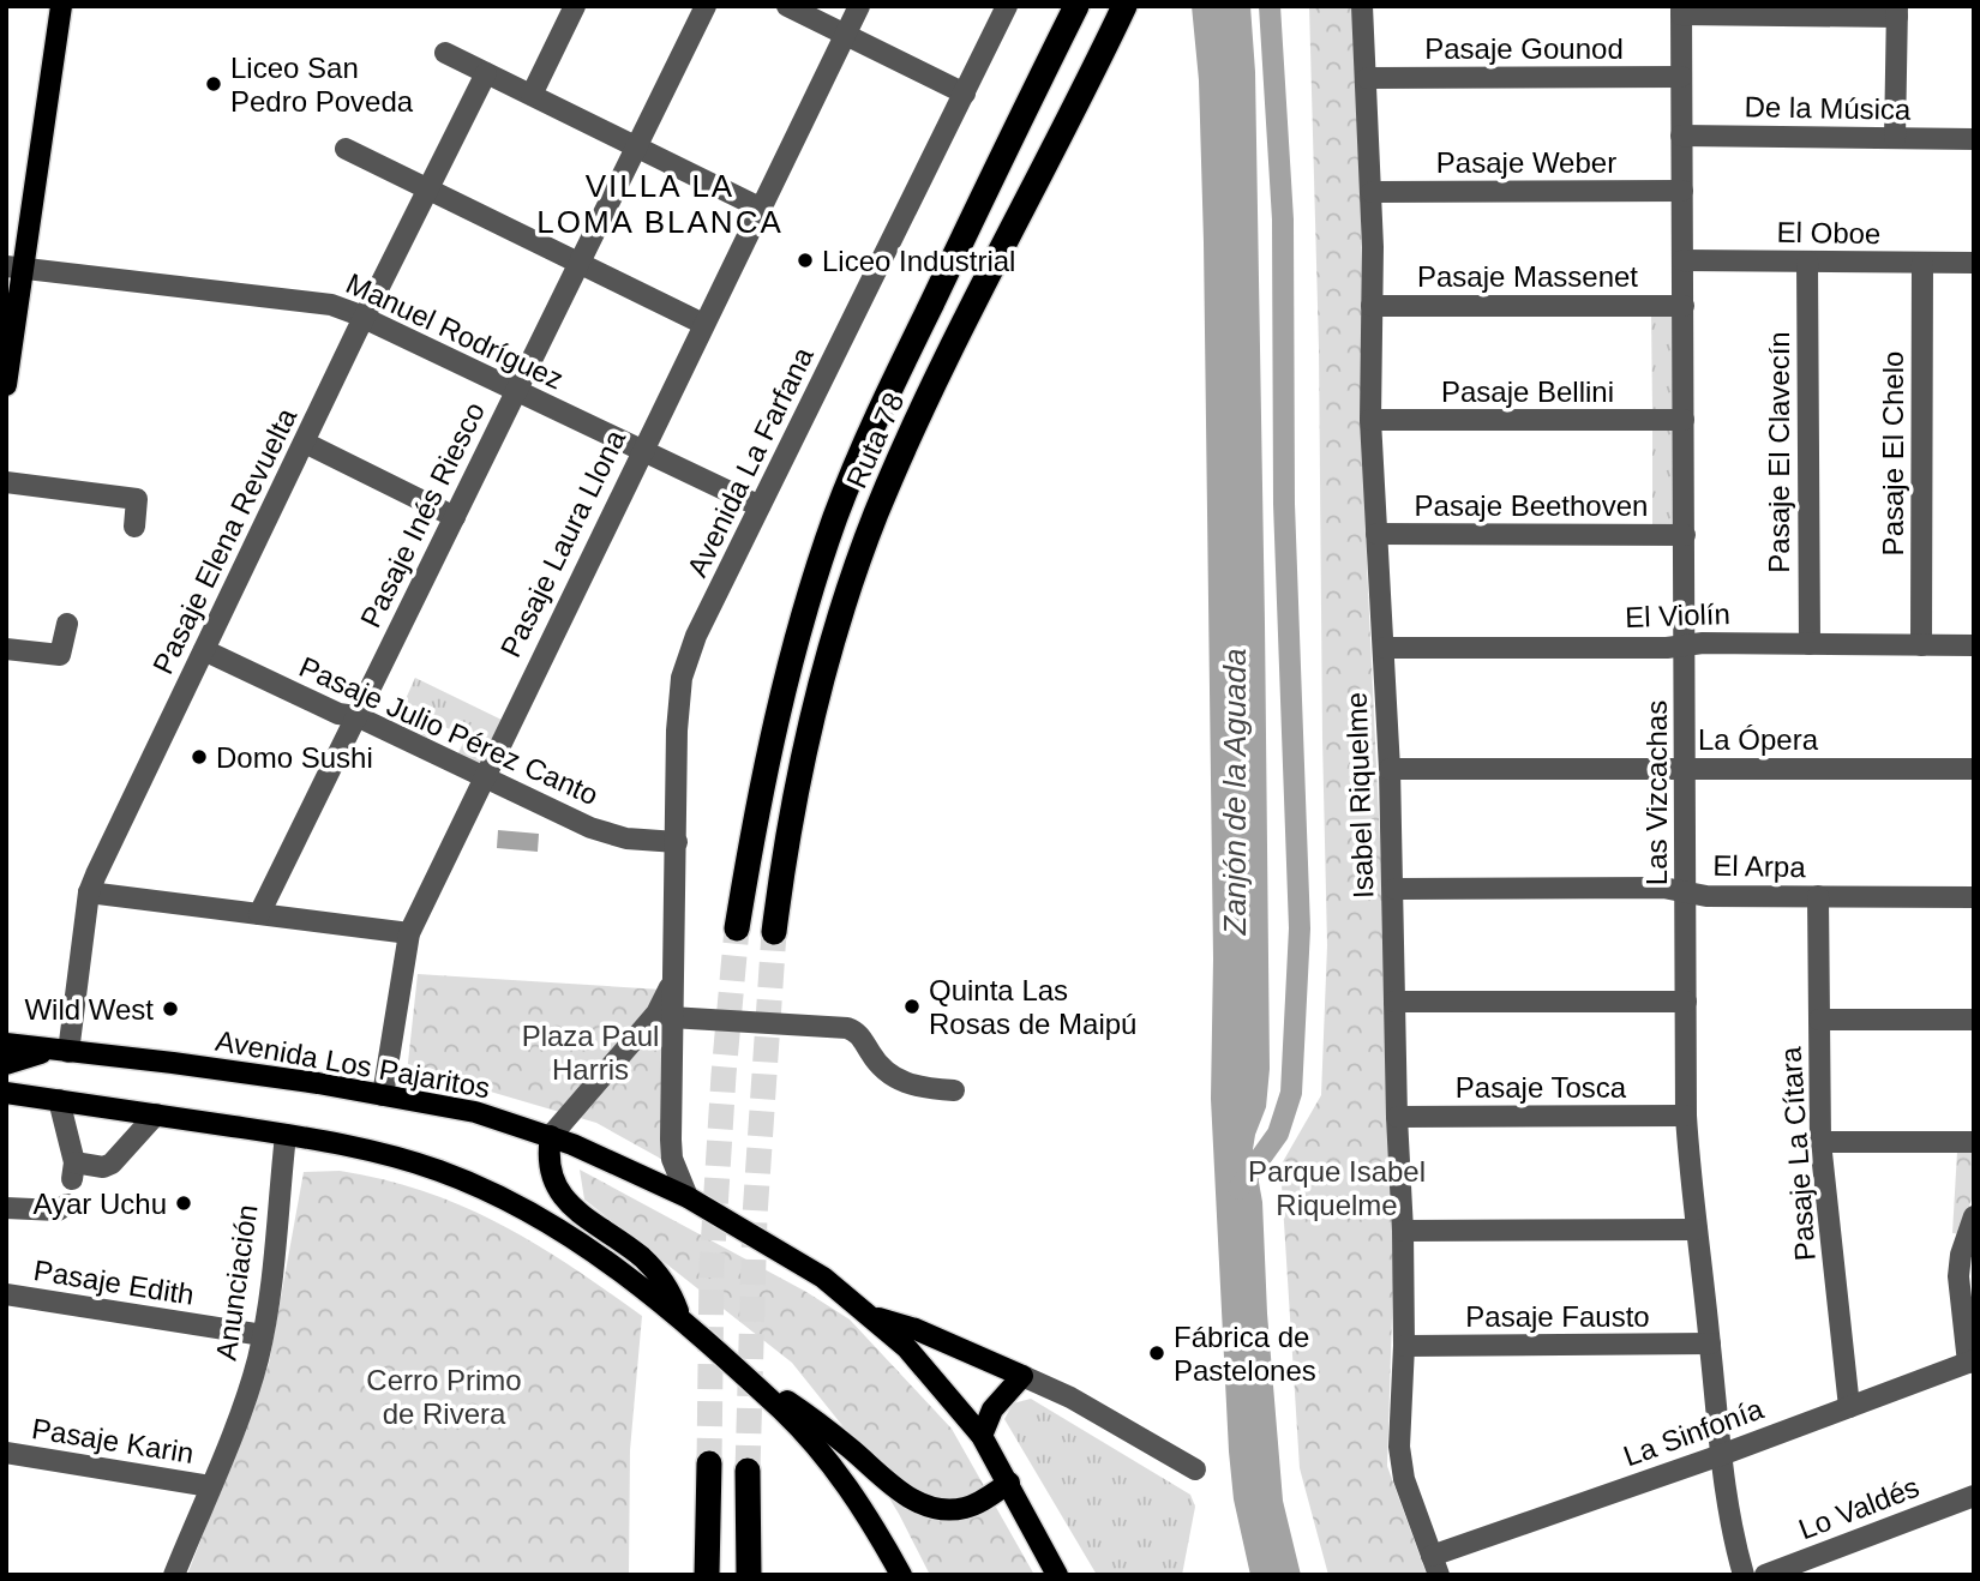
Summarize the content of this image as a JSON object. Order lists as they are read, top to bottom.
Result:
{
  "streets": {
    "highway": ["Ruta 78"],
    "main road": ["Avenida Los Pajaritos"],
    "street": [
      "Pasaje Gounod",
      "De la Música",
      "Pasaje Weber",
      "El Oboe",
      "Pasaje Massenet",
      "Manuel Rodríguez",
      "Pasaje Bellini",
      "Pasaje El Clavecín",
      "Pasaje El Chelo",
      "Avenida La Farfana",
      "Pasaje Beethoven",
      "Pasaje Inés Riesco",
      "Pasaje Elena Revuelta",
      "Pasaje Laura Llona",
      "El Violín",
      "Pasaje Julio Pérez Canto",
      "La Ópera",
      "Las Vizcachas",
      "Isabel Riquelme",
      "El Arpa",
      "Pasaje Tosca",
      "Pasaje La Cítara",
      "Pasaje Edith",
      "Anunciación",
      "Pasaje Fausto",
      "La Sinfonía",
      "Pasaje Karin",
      "Lo Valdés"
    ]
  },
  "crossings": [
    ["Pasaje Gounod", "Las Vizcachas"],
    ["Pasaje Gounod", "Isabel Riquelme"],
    ["De la Música", "Las Vizcachas"],
    ["Pasaje Weber", "Las Vizcachas"],
    ["Pasaje Weber", "Isabel Riquelme"],
    ["El Oboe", "Pasaje El Clavecín"],
    ["El Oboe", "Pasaje El Chelo"],
    ["El Oboe", "Las Vizcachas"],
    ["Pasaje Massenet", "Las Vizcachas"],
    ["Pasaje Massenet", "Isabel Riquelme"],
    ["Manuel Rodríguez", "Avenida La Farfana"],
    ["Manuel Rodríguez", "Pasaje Inés Riesco"],
    ["Manuel Rodríguez", "Pasaje Elena Revuelta"],
    ["Manuel Rodríguez", "Pasaje Laura Llona"],
    ["Pasaje Bellini", "Las Vizcachas"],
    ["Pasaje Bellini", "Isabel Riquelme"],
    ["Pasaje El Clavecín", "El Violín"],
    ["Pasaje El Chelo", "El Violín"],
    ["Avenida La Farfana", "Pasaje Julio Pérez Canto"],
    ["Avenida La Farfana", "Avenida Los Pajaritos"],
    ["Pasaje Beethoven", "Las Vizcachas"],
    ["Pasaje Beethoven", "Isabel Riquelme"],
    ["Pasaje Inés Riesco", "Pasaje Julio Pérez Canto"],
    ["Pasaje Elena Revuelta", "Pasaje Julio Pérez Canto"],
    ["Pasaje Elena Revuelta", "Avenida Los Pajaritos"],
    ["Pasaje Laura Llona", "Pasaje Julio Pérez Canto"],
    ["Pasaje Laura Llona", "Avenida Los Pajaritos"],
    ["El Violín", "Las Vizcachas"],
    ["El Violín", "Isabel Riquelme"],
    ["La Ópera", "Las Vizcachas"],
    ["La Ópera", "Isabel Riquelme"],
    ["Las Vizcachas", "El Arpa"],
    ["Las Vizcachas", "Pasaje Tosca"],
    ["Las Vizcachas", "Pasaje Fausto"],
    ["Las Vizcachas", "La Sinfonía"],
    ["Isabel Riquelme", "El Arpa"],
    ["Isabel Riquelme", "Pasaje Tosca"],
    ["Isabel Riquelme", "Pasaje Fausto"],
    ["Isabel Riquelme", "La Sinfonía"],
    ["El Arpa", "Pasaje La Cítara"],
    ["Pasaje La Cítara", "La Sinfonía"],
    ["Pasaje Edith", "Anunciación"],
    ["Anunciación", "Pasaje Karin"]
  ],
  "districts": ["VILLA LA LOMA BLANCA"],
  "water": ["Zanjón de la Aguada"],
  "parks": ["Plaza Paul Harris", "Parque Isabel Riquelme", "Cerro Primo de Rivera"],
  "places": [
    "Liceo San Pedro Poveda",
    "Liceo Industrial",
    "Domo Sushi",
    "Quinta Las Rosas de Maipú",
    "Wild West",
    "Ayar Uchu",
    "Fábrica de Pastelones"
  ]
}
